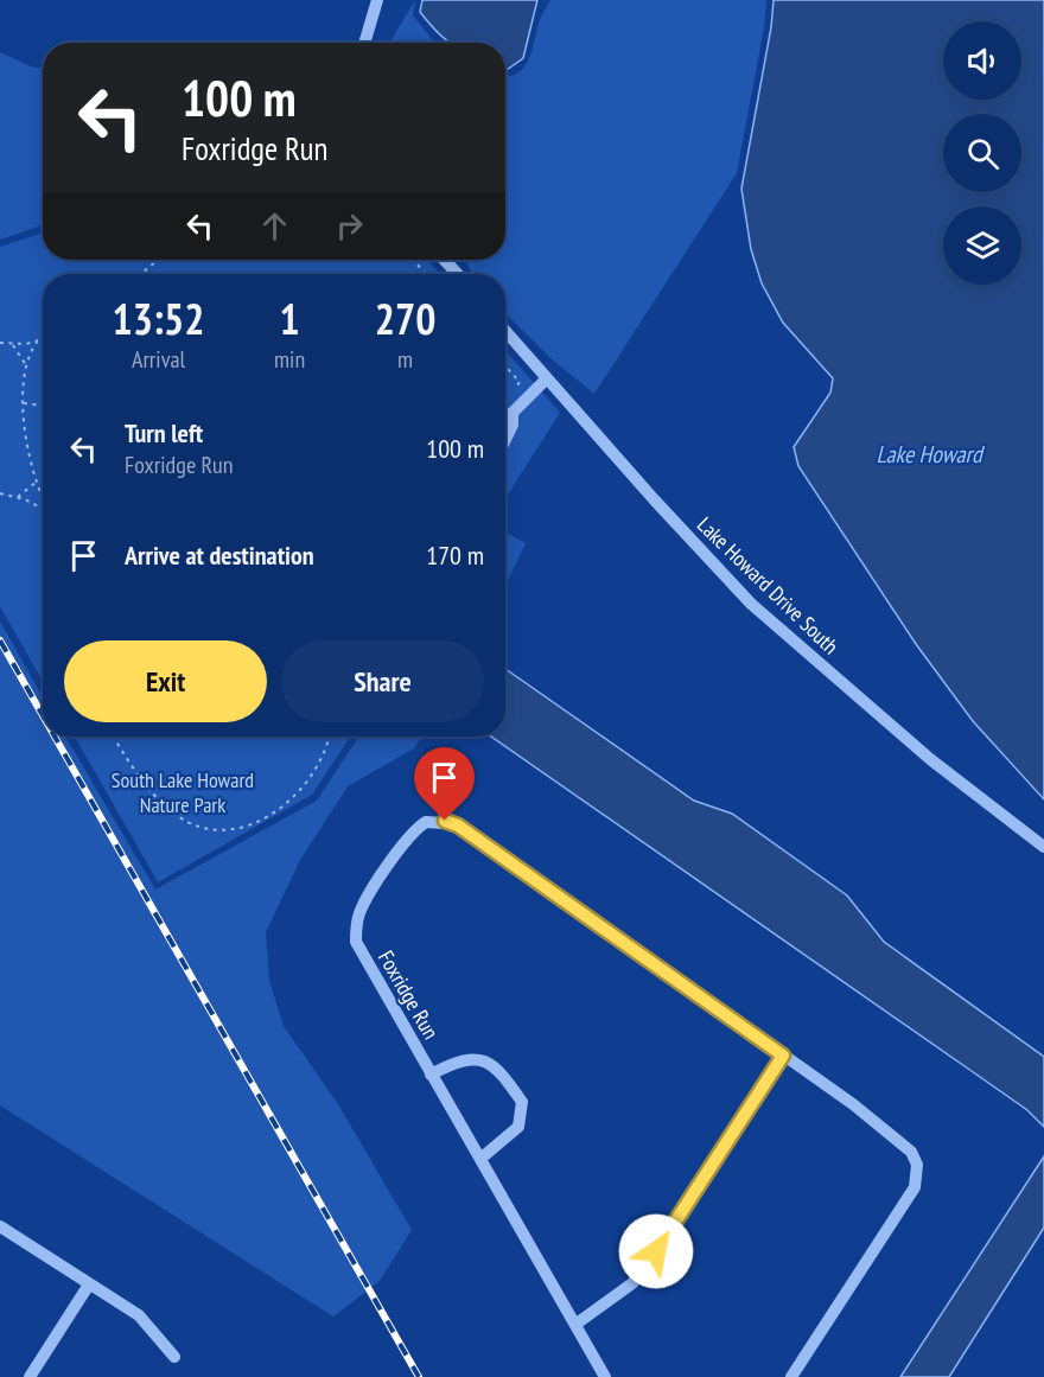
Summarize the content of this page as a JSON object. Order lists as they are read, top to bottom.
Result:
{
  "streets": {
    "street": ["Lake Howard Drive South", "Foxridge Run"]
  },
  "water": ["Lake Howard"],
  "parks": ["South Lake Howard Nature Park"],
  "page": {
    "turn": ["100 m", "Foxridge Run"],
    "eta": [
      "13:52",
      "Arrival",
      "1",
      "min",
      "270",
      "m"
    ],
    "list": [
      {
        "name": "Turn left",
        "note": "Foxridge Run",
        "value": "100 m"
      },
      {
        "name": "Arrive at destination",
        "value": "170 m"
      }
    ],
    "buttons": ["Exit", "Share"]
  }
}
